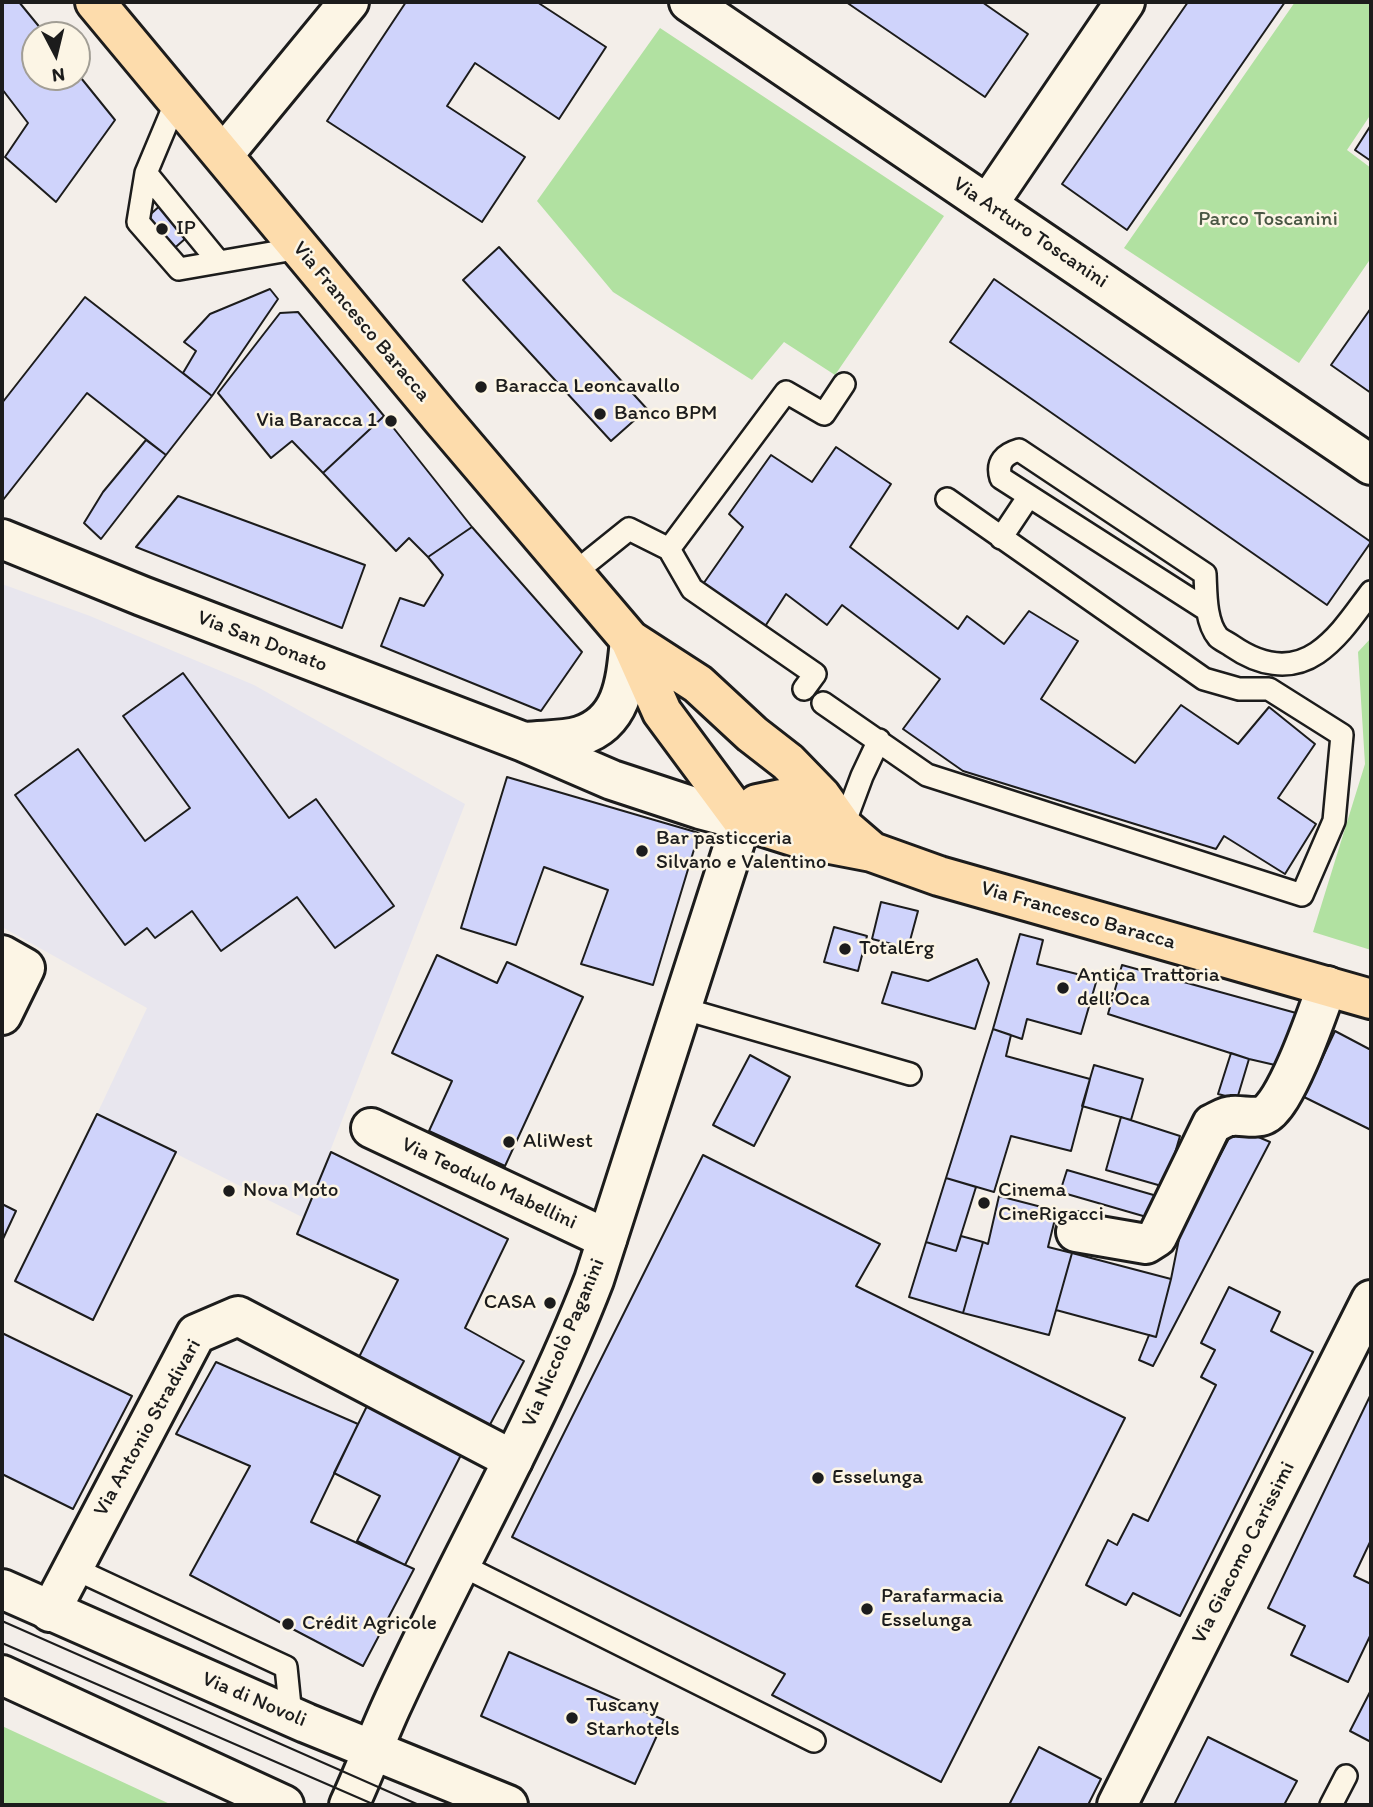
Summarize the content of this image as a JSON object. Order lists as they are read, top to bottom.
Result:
{
  "streets": {
    "main road": ["Via Francesco Baracca"],
    "street": [
      "Via Arturo Toscanini",
      "Via San Donato",
      "Via Teodulo Mabellini",
      "Via Niccolò Paganini",
      "Via Antonio Stradivari",
      "Via Giacomo Carissimi",
      "Via di Novoli"
    ]
  },
  "crossings": [
    ["Via Francesco Baracca", "Via San Donato"],
    ["Via Francesco Baracca", "Via Niccolò Paganini"],
    ["Via Teodulo Mabellini", "Via Niccolò Paganini"],
    ["Via Niccolò Paganini", "Via Antonio Stradivari"],
    ["Via Niccolò Paganini", "Via di Novoli"],
    ["Via Antonio Stradivari", "Via di Novoli"]
  ],
  "parks": ["Parco Toscanini"],
  "places": [
    "IP",
    "Baracca Leoncavallo",
    "Banco BPM",
    "Via Baracca 1",
    "Bar pasticceria Silvano e Valentino",
    "TotalErg",
    "Antica Trattoria dell’Oca",
    "AliWest",
    "Nova Moto",
    "Cinema CineRigacci",
    "CASA",
    "Esselunga",
    "Parafarmacia Esselunga",
    "Crédit Agricole",
    "Tuscany Starhotels"
  ],
  "north": "bottom"
}
